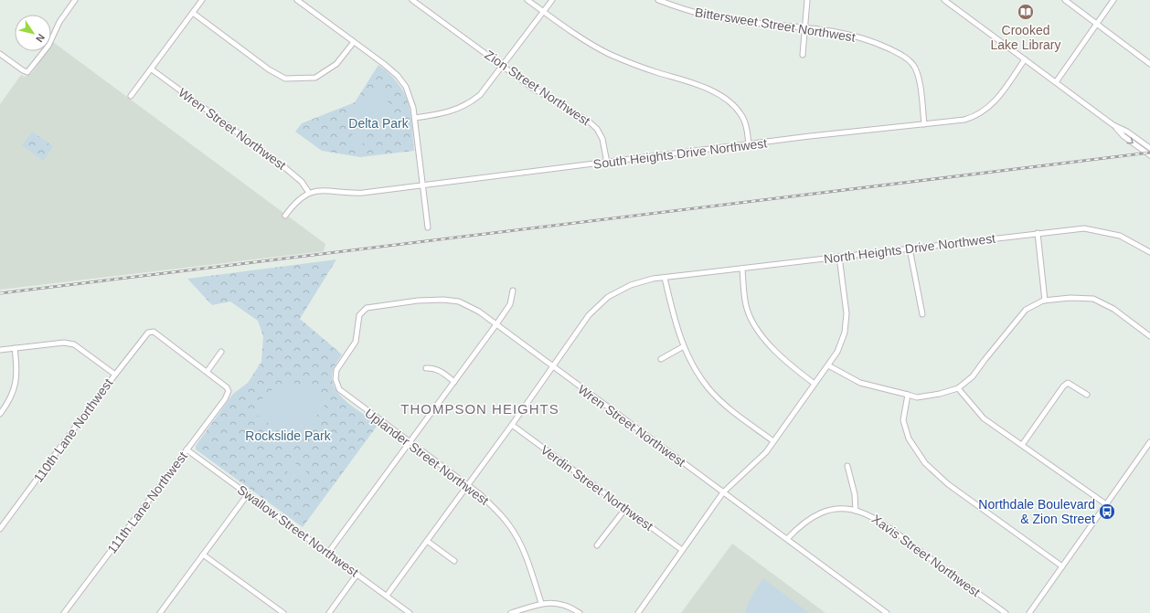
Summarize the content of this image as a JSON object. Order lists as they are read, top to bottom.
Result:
{
  "streets": {
    "street": [
      "Bittersweet Street Northwest",
      "Zion Street Northwest",
      "Wren Street Northwest",
      "South Heights Drive Northwest",
      "North Heights Drive Northwest",
      "110th Lane Northwest",
      "Uplander Street Northwest",
      "Verdin Street Northwest",
      "111th Lane Northwest",
      "Swallow Street Northwest",
      "Xavis Street Northwest"
    ]
  },
  "crossings": [
    ["Bittersweet Street Northwest", "South Heights Drive Northwest"],
    ["Zion Street Northwest", "South Heights Drive Northwest"],
    ["Wren Street Northwest", "South Heights Drive Northwest"],
    ["Wren Street Northwest", "North Heights Drive Northwest"],
    ["Wren Street Northwest", "Uplander Street Northwest"],
    ["Wren Street Northwest", "Xavis Street Northwest"],
    ["North Heights Drive Northwest", "Uplander Street Northwest"],
    ["North Heights Drive Northwest", "Verdin Street Northwest"],
    ["North Heights Drive Northwest", "Swallow Street Northwest"],
    ["110th Lane Northwest", "111th Lane Northwest"],
    ["111th Lane Northwest", "Swallow Street Northwest"]
  ],
  "districts": ["THOMPSON HEIGHTS"],
  "parks": ["Delta Park", "Rockslide Park"],
  "places": {
    "library": ["Crooked Lake Library"],
    "bus stop": ["Northdale Boulevard & Zion Street"]
  },
  "north": "bottom right"
}
